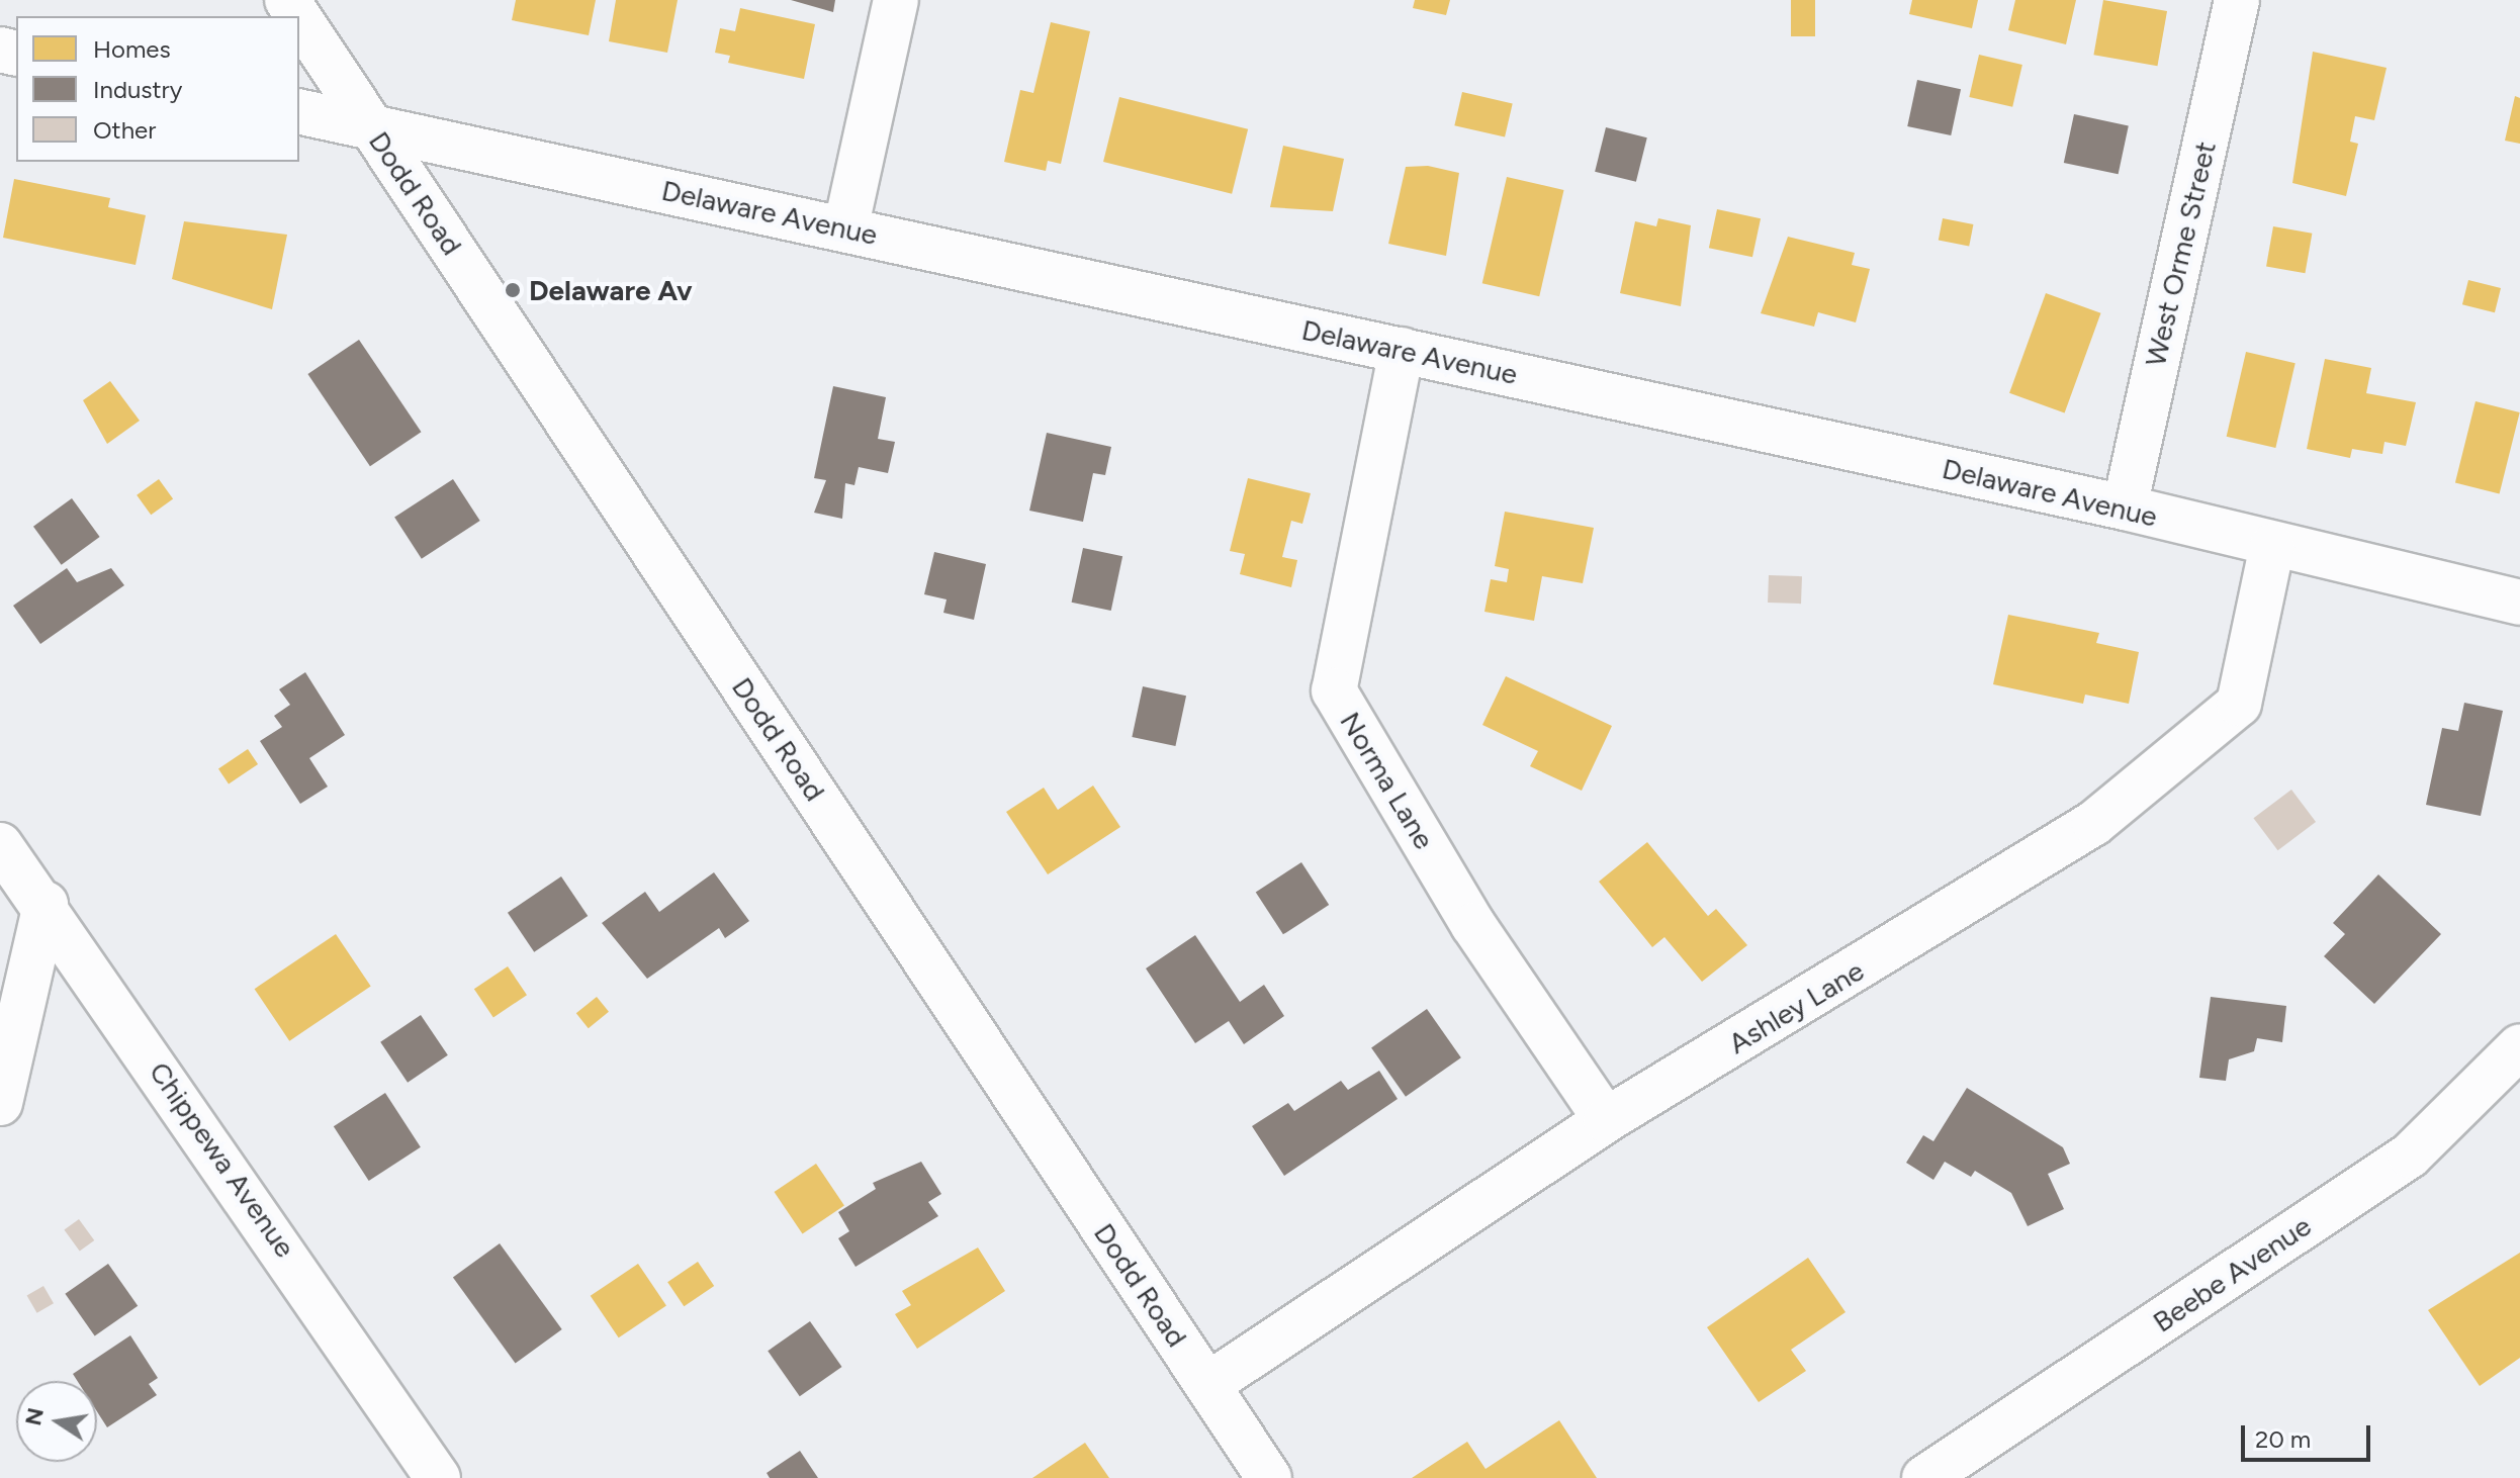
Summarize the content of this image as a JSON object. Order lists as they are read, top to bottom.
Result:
{
  "streets": {
    "street": [
      "Dodd Road",
      "Delaware Avenue",
      "West Orme Street",
      "Norma Lane",
      "Ashley Lane",
      "Chippewa Avenue",
      "Beebe Avenue"
    ]
  },
  "crossings": [
    ["Dodd Road", "Delaware Avenue"],
    ["Dodd Road", "Ashley Lane"],
    ["Delaware Avenue", "West Orme Street"],
    ["Delaware Avenue", "Norma Lane"],
    ["Delaware Avenue", "Ashley Lane"],
    ["Norma Lane", "Ashley Lane"]
  ],
  "places": ["Delaware Av"],
  "legend": ["Homes", "Industry", "Other"],
  "scale_bar": "20 m",
  "north": "left"
}
